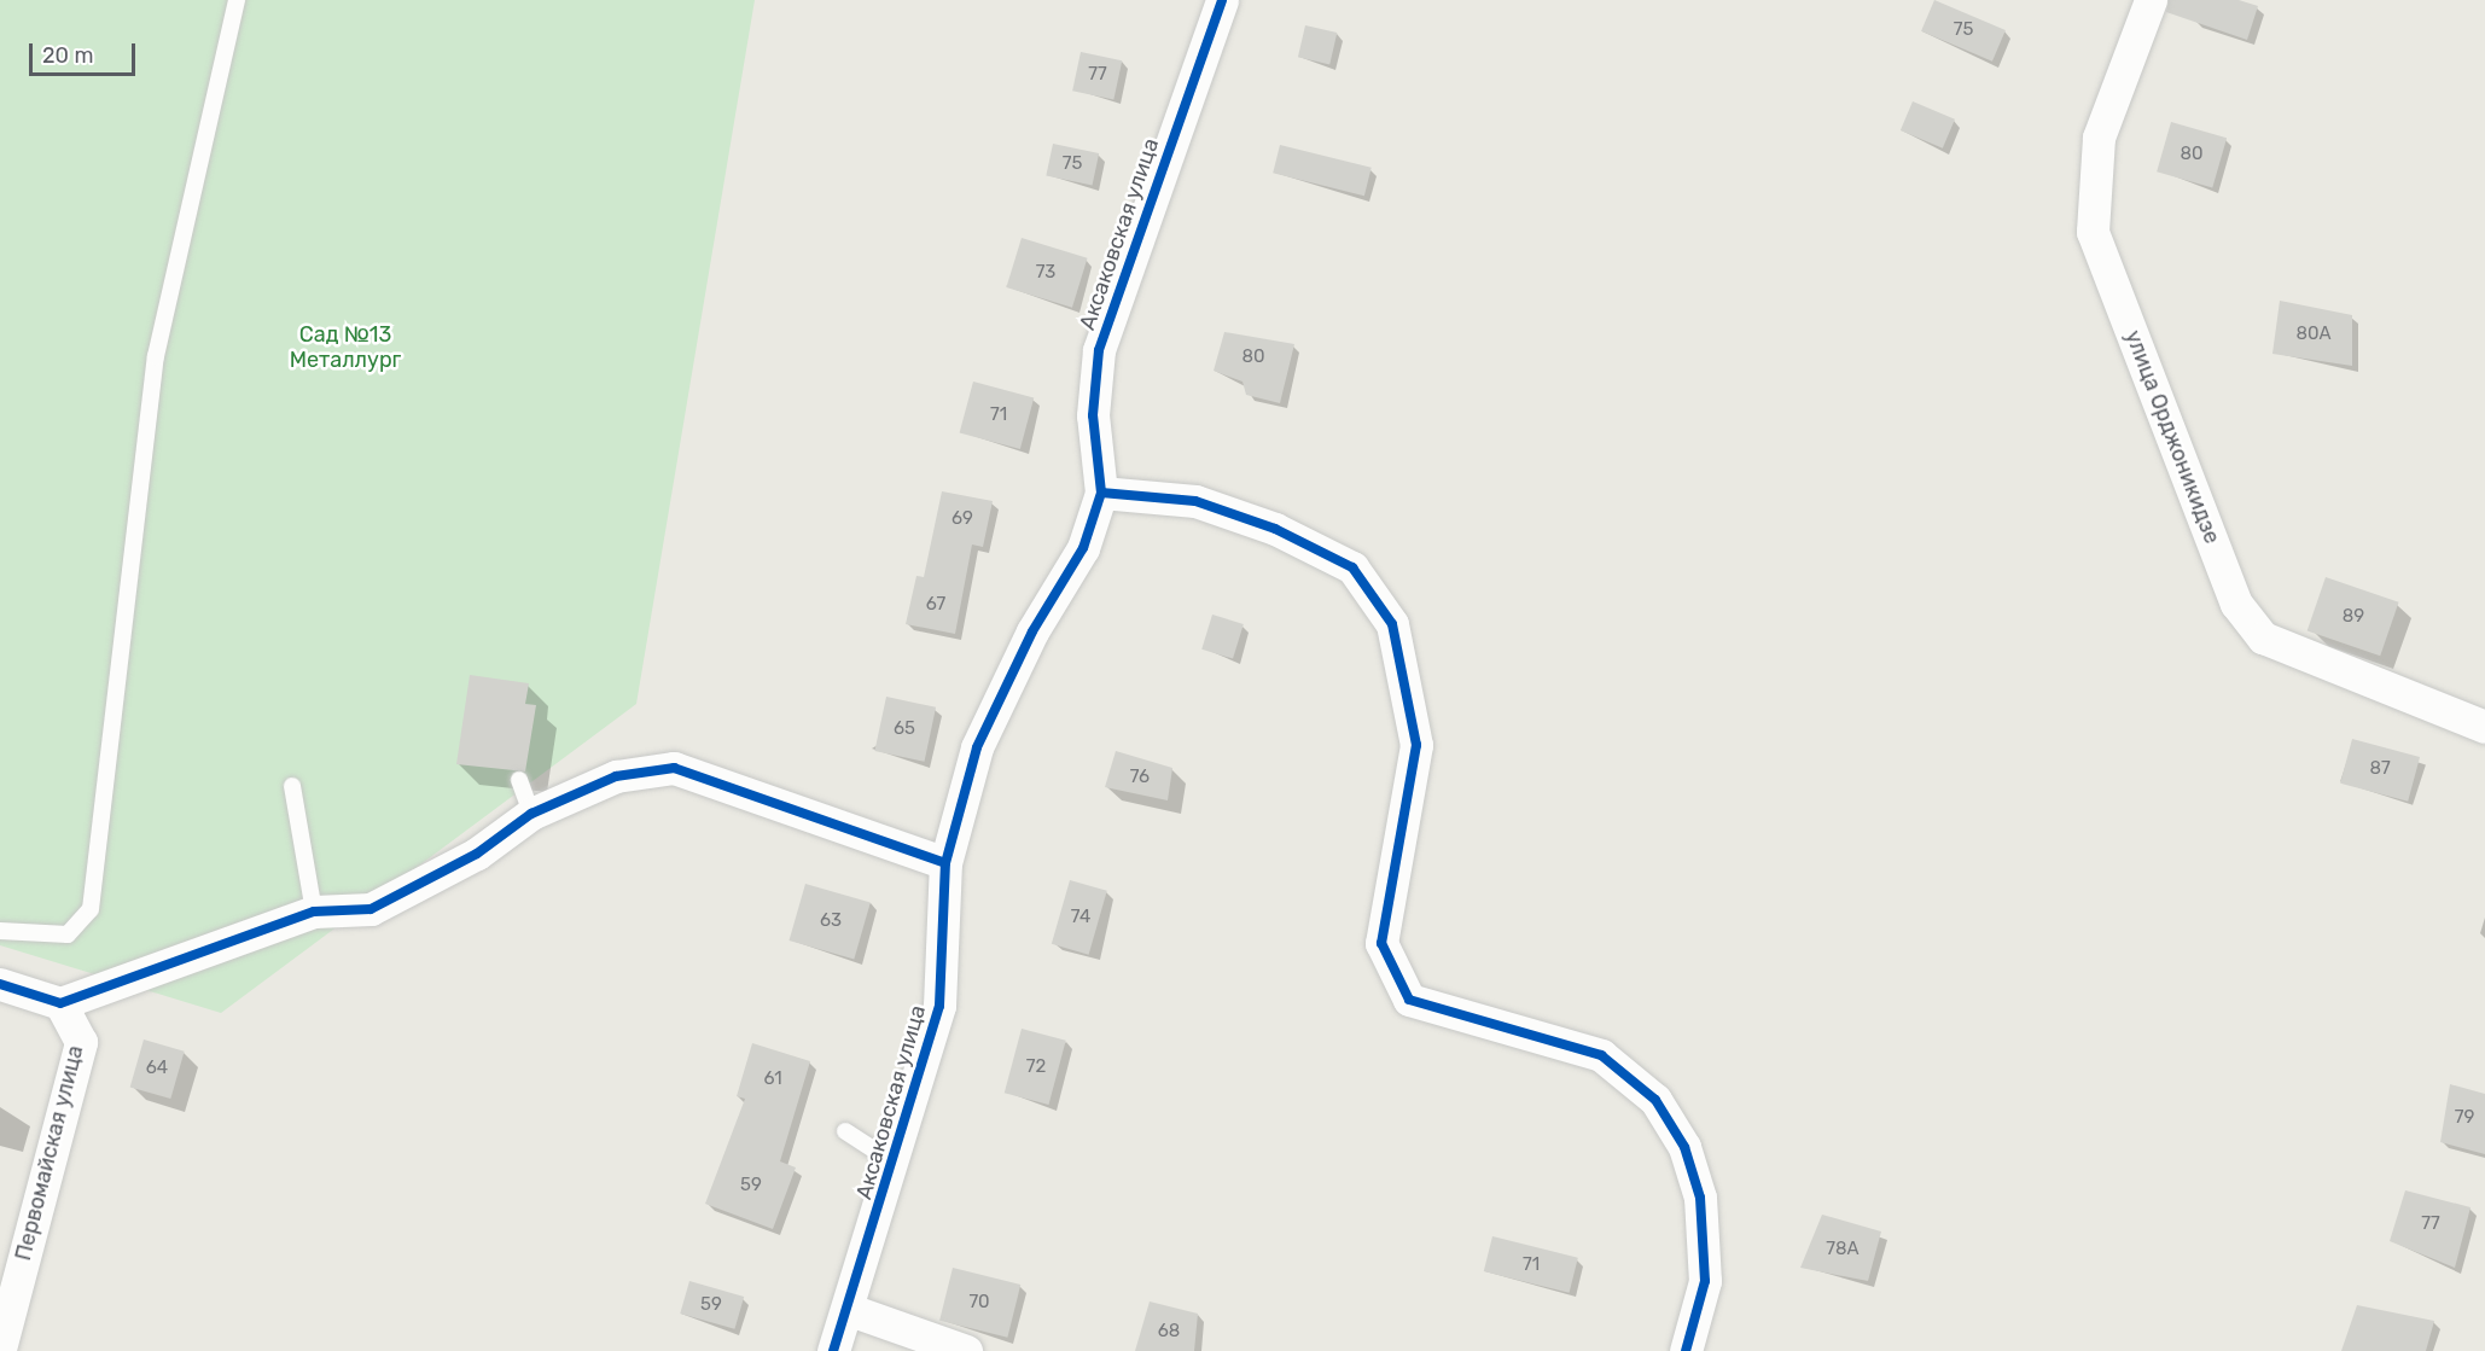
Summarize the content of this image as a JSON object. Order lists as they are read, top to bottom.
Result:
{
  "streets": {
    "street": ["Аксаковская улица", "улица Орджоникидзе", "Первомайская улица"]
  },
  "parks": ["Сад №13 Металлург"],
  "house_numbers": [
    "75",
    "77",
    "80",
    "75",
    "73",
    "80А",
    "80",
    "71",
    "69",
    "67",
    "89",
    "65",
    "87",
    "76",
    "74",
    "63",
    "72",
    "64",
    "61",
    "79",
    "59",
    "77",
    "78А",
    "71",
    "70",
    "59",
    "68"
  ],
  "scale_bar": "20 m"
}
